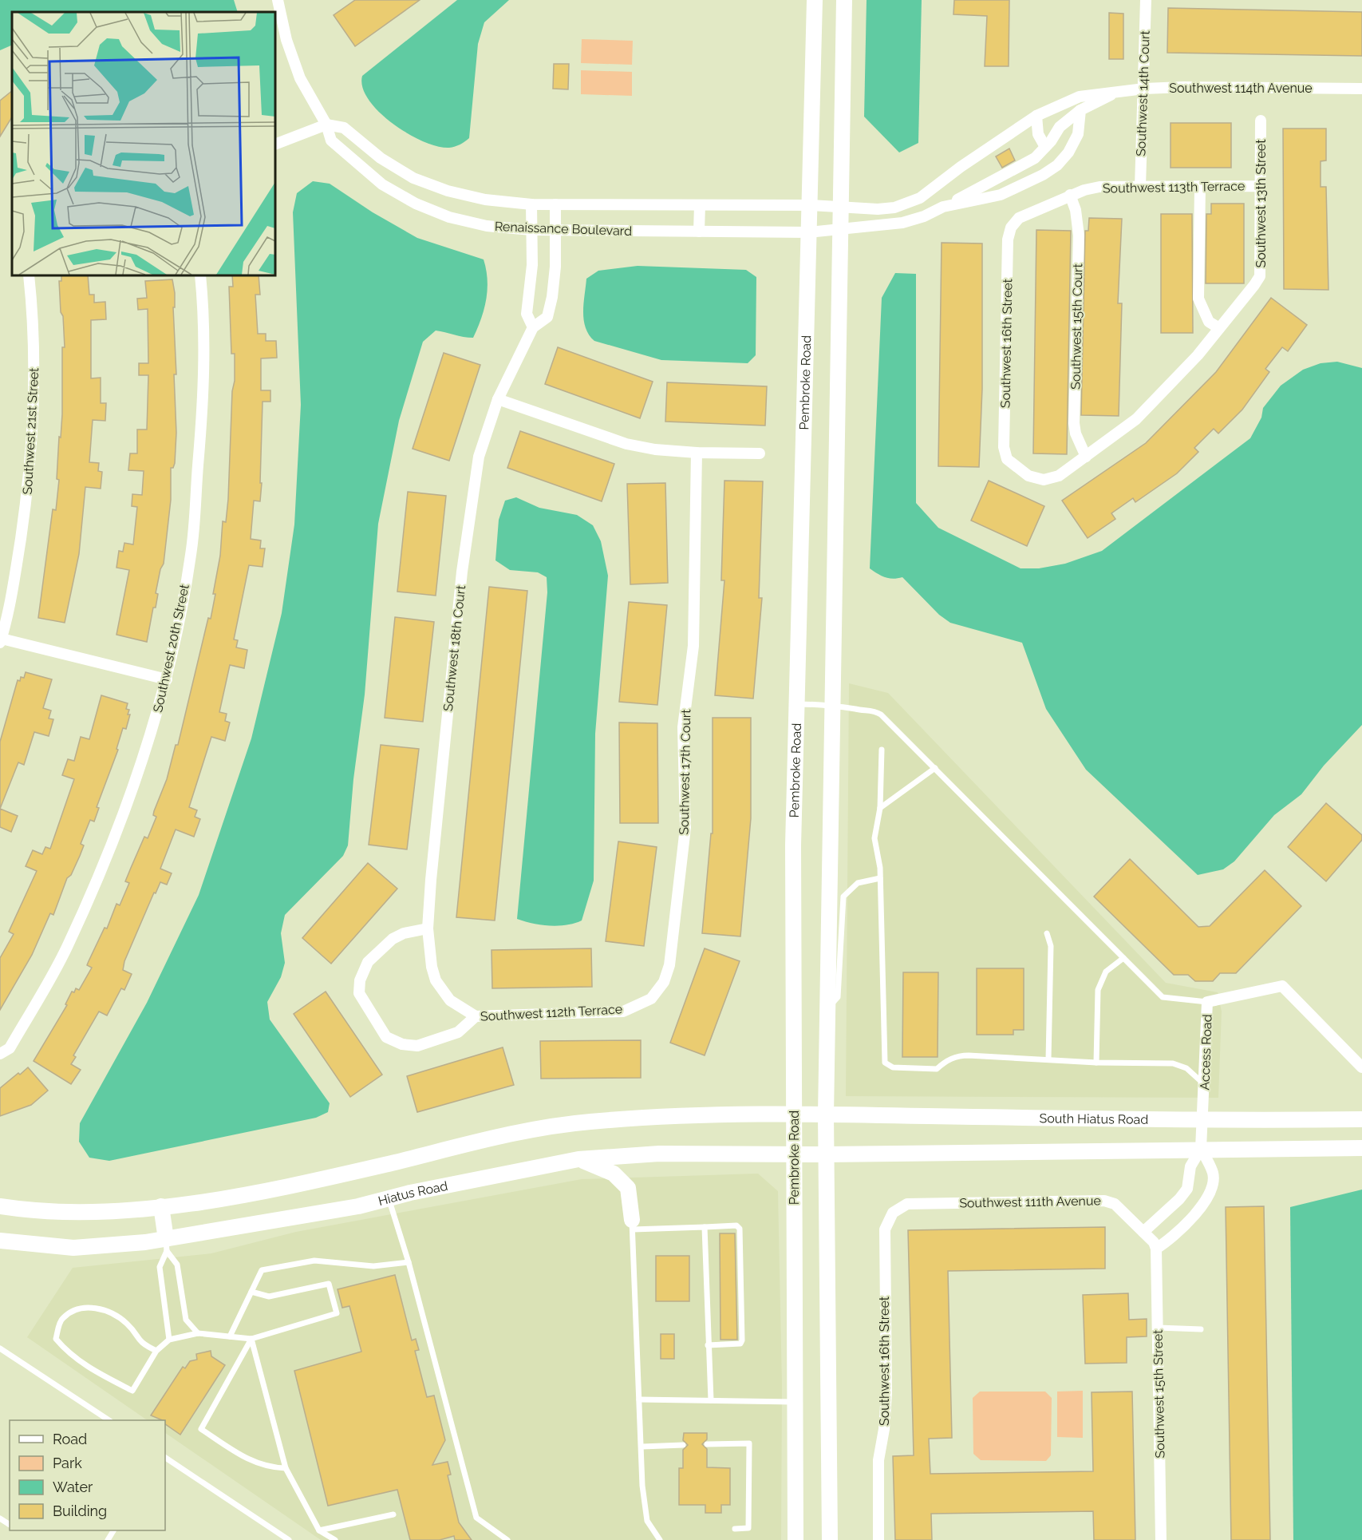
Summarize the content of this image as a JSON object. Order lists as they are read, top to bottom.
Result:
{
  "streets": {
    "main road": ["Pembroke Road", "South Hiatus Road", "Hiatus Road"],
    "street": [
      "Southwest 114th Avenue",
      "Southwest 14th Court",
      "Southwest 113th Terrace",
      "Southwest 13th Street",
      "Renaissance Boulevard",
      "Southwest 15th Court",
      "Southwest 16th Street",
      "Southwest 21st Street",
      "Southwest 20th Street",
      "Southwest 18th Court",
      "Southwest 17th Court",
      "Southwest 112th Terrace",
      "Access Road",
      "Southwest 111th Avenue",
      "Southwest 15th Street"
    ]
  },
  "crossings": [
    ["Southwest 114th Avenue", "Southwest 14th Court"],
    ["Southwest 114th Avenue", "Renaissance Boulevard"],
    ["Southwest 14th Court", "Southwest 113th Terrace"],
    ["Southwest 113th Terrace", "Southwest 13th Street"],
    ["Southwest 113th Terrace", "Southwest 15th Court"],
    ["Southwest 113th Terrace", "Southwest 16th Street"],
    ["Renaissance Boulevard", "Pembroke Road"],
    ["Renaissance Boulevard", "Southwest 18th Court"],
    ["Southwest 15th Court", "Southwest 16th Street"],
    ["Southwest 16th Street", "Southwest 111th Avenue"],
    ["Pembroke Road", "Hiatus Road"],
    ["Southwest 18th Court", "Southwest 112th Terrace"],
    ["Southwest 17th Court", "Southwest 112th Terrace"],
    ["Access Road", "South Hiatus Road"],
    ["Southwest 111th Avenue", "Southwest 15th Street"]
  ],
  "legend": [
    "Road",
    "Park",
    "Water",
    "Building"
  ]
}
